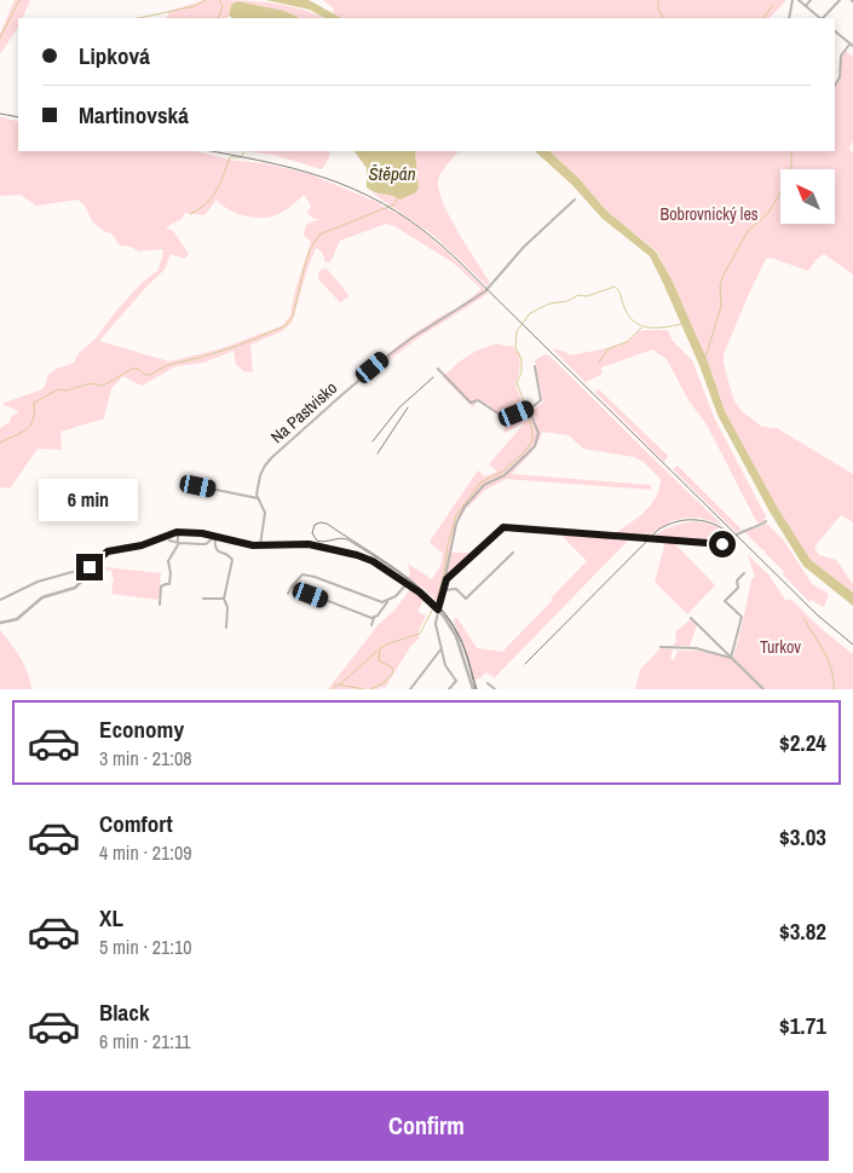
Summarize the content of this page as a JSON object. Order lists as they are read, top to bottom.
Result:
{
  "streets": {
    "street": ["Na Pastvisko"]
  },
  "water": ["Štěpán"],
  "parks": ["Bobrovnický les", "Turkov"],
  "north": "top left",
  "page": {
    "banner": ["Lipková", "Martinovská"],
    "bubble": "6 min",
    "list": [
      {
        "name": "Economy",
        "note": "3 min · 21:08",
        "value": "$2.24"
      },
      {
        "name": "Comfort",
        "note": "4 min · 21:09",
        "value": "$3.03"
      },
      {
        "name": "XL",
        "note": "5 min · 21:10",
        "value": "$3.82"
      },
      {
        "name": "Black",
        "note": "6 min · 21:11",
        "value": "$1.71"
      }
    ],
    "buttons": "Confirm"
  }
}
